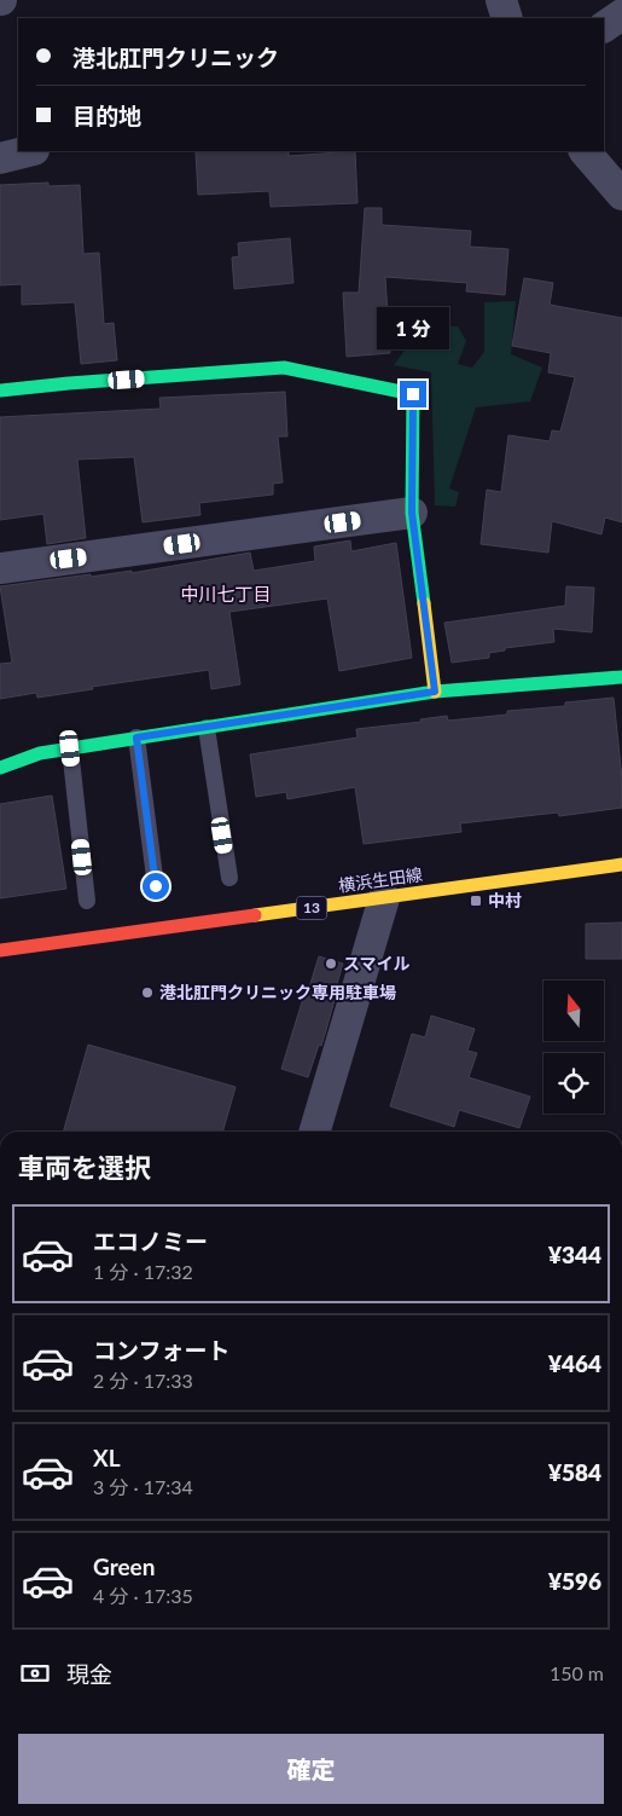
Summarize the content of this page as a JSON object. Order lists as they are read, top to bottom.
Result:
{
  "streets": {
    "street": ["横浜生田線", "13"]
  },
  "districts": ["中川七丁目"],
  "places": {
    "transit": ["中村"],
    "other": ["スマイル", "港北肛門クリニック専用駐車場"]
  },
  "north": "top",
  "page": {
    "banner": ["港北肛門クリニック", "目的地"],
    "bubble": "1 分",
    "heading": "車両を選択",
    "list": [
      {
        "name": "エコノミー",
        "note": "1 分 · 17:32",
        "value": "¥344"
      },
      {
        "name": "コンフォート",
        "note": "2 分 · 17:33",
        "value": "¥464"
      },
      {
        "name": "XL",
        "note": "3 分 · 17:34",
        "value": "¥584"
      },
      {
        "name": "Green",
        "note": "4 分 · 17:35",
        "value": "¥596"
      }
    ],
    "pay": ["現金", "150 m"],
    "buttons": "確定"
  }
}
